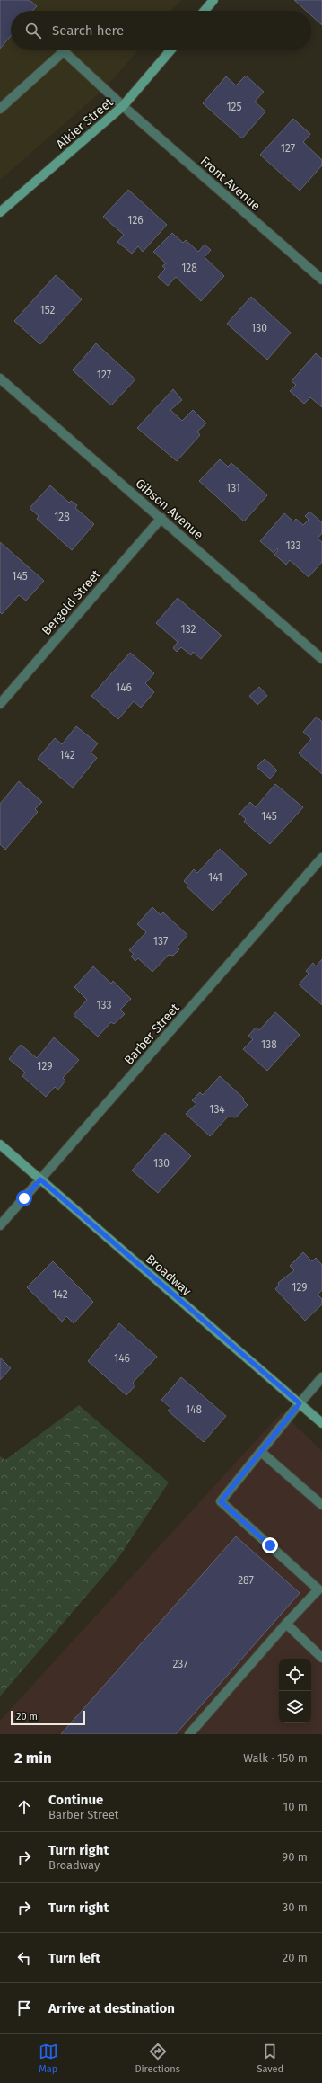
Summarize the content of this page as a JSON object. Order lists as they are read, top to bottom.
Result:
{
  "streets": {
    "street": [
      "Alkier Street",
      "Front Avenue",
      "Gibson Avenue",
      "Bergold Street",
      "Barber Street",
      "Broadway"
    ]
  },
  "crossings": [
    ["Alkier Street", "Front Avenue"],
    ["Gibson Avenue", "Bergold Street"],
    ["Barber Street", "Broadway"]
  ],
  "house_numbers": [
    "125",
    "127",
    "126",
    "128",
    "152",
    "130",
    "127",
    "131",
    "128",
    "133",
    "145",
    "132",
    "146",
    "142",
    "145",
    "141",
    "137",
    "133",
    "138",
    "129",
    "134",
    "130",
    "129",
    "142",
    "146",
    "148",
    "287",
    "237"
  ],
  "scale_bar": "20 m",
  "page": {
    "search": "Search here",
    "scale": "20 m",
    "heading": ["2 min", "Walk · 150 m"],
    "list": [
      ["Continue", "Barber Street", "10 m"],
      ["Turn right", "Broadway", "90 m"],
      ["Turn right", "30 m"],
      ["Turn left", "20 m"],
      "Arrive at destination"
    ],
    "nav": ["Map", "Directions", "Saved"]
  }
}
